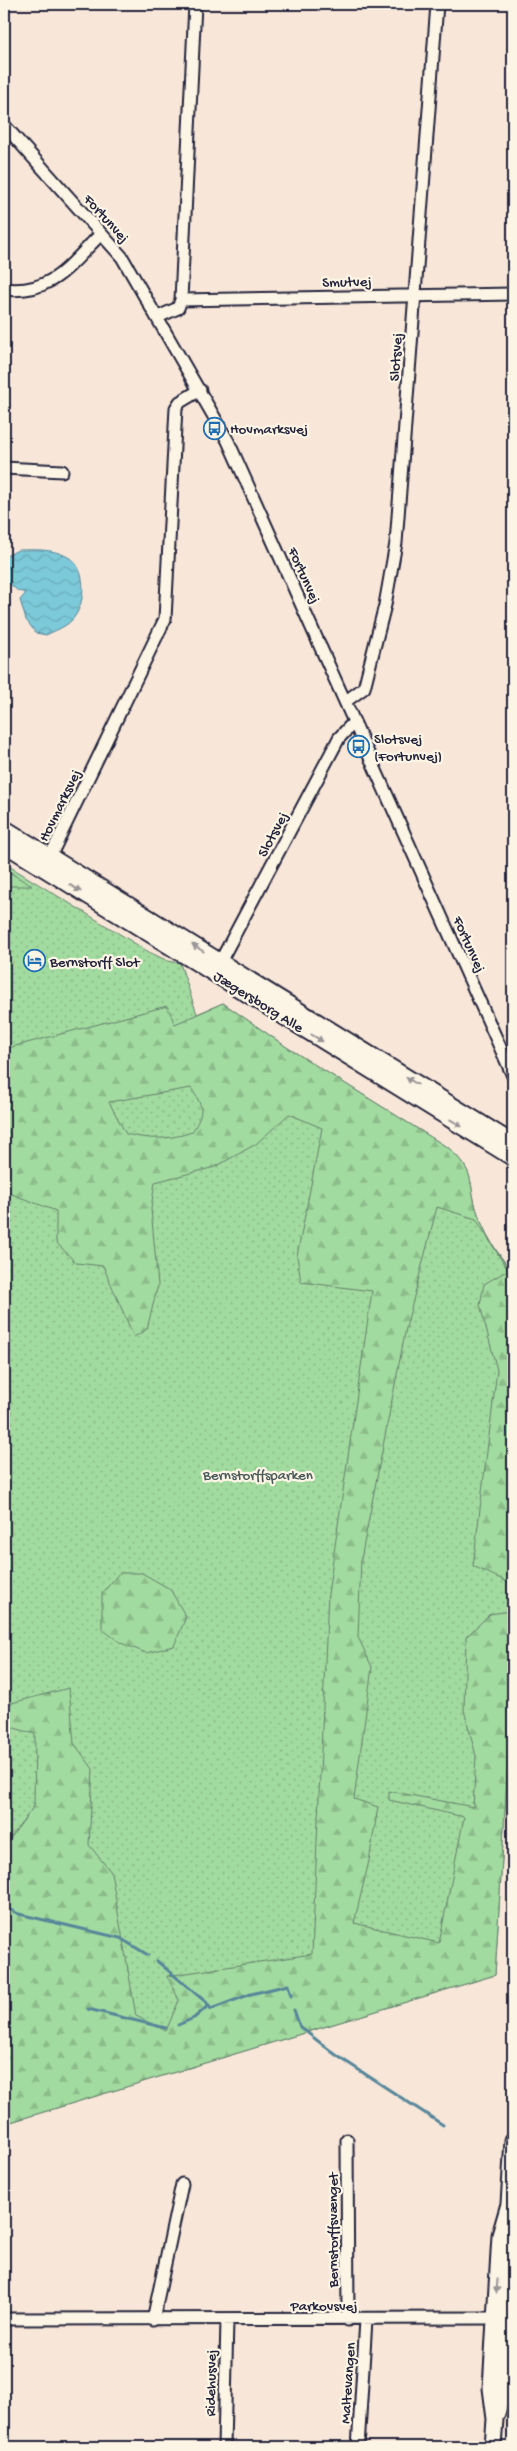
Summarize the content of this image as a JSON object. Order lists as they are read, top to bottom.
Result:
{
  "streets": {
    "street": [
      "Fortunvej",
      "Smutvej",
      "Slotsvej",
      "Hovmarksvej",
      "Jægersborg Alle",
      "Bernstorffsvænget",
      "Parkovsvej",
      "Ridehusvej",
      "Maltevangen"
    ]
  },
  "crossings": [
    ["Fortunvej", "Slotsvej"],
    ["Fortunvej", "Hovmarksvej"],
    ["Smutvej", "Slotsvej"],
    ["Slotsvej", "Jægersborg Alle"],
    ["Hovmarksvej", "Jægersborg Alle"],
    ["Bernstorffsvænget", "Parkovsvej"],
    ["Parkovsvej", "Ridehusvej"],
    ["Parkovsvej", "Maltevangen"]
  ],
  "parks": ["Bernstorffsparken"],
  "places": {
    "bus stop": ["Hovmarksvej", "Slotsvej (Fortunvej)"],
    "hotel": ["Bernstorff Slot"]
  }
}
